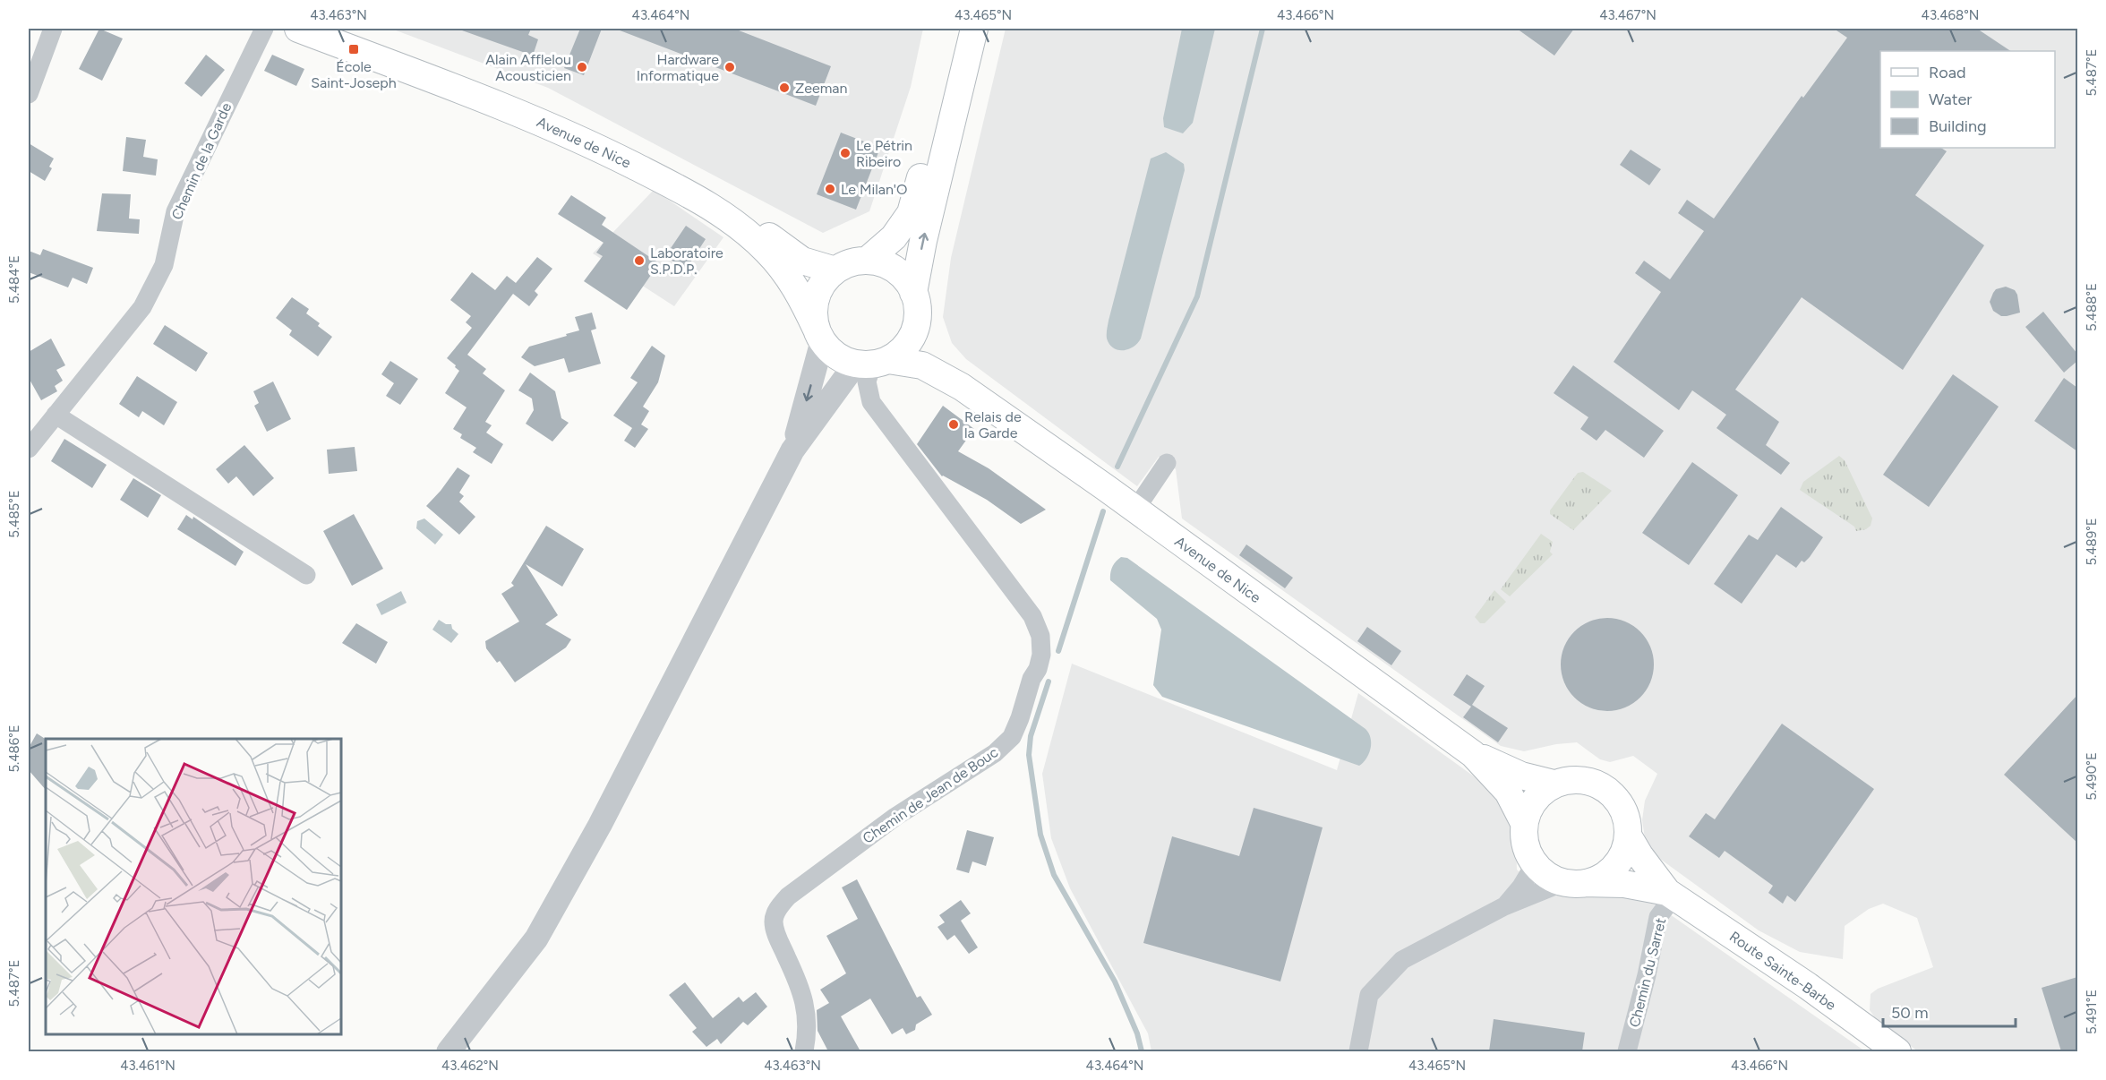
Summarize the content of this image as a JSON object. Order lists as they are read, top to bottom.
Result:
{
  "streets": {
    "main road": ["Avenue de Nice", "Route Sainte-Barbe"],
    "street": ["Chemin de la Garde", "Chemin de Jean de Bouc", "Chemin du Sarret"]
  },
  "crossings": [
    ["Avenue de Nice", "Chemin de Jean de Bouc"],
    ["Avenue de Nice", "Route Sainte-Barbe"],
    ["Route Sainte-Barbe", "Chemin du Sarret"]
  ],
  "places": {
    "transit": ["École Saint-Joseph"],
    "other": [
      "Alain Afflelou Acousticien",
      "Hardware Informatique",
      "Zeeman",
      "Le Pétrin Ribeiro",
      "Le Milan'O",
      "Laboratoire S.P.D.P.",
      "Relais de la Garde"
    ]
  },
  "legend": ["Road", "Water", "Building"],
  "scale_bar": "50 m",
  "coordinates": [
    "43.463°N",
    "43.464°N",
    "43.465°N",
    "43.466°N",
    "43.467°N",
    "43.468°N",
    "5.487°E",
    "5.484°E",
    "5.488°E",
    "5.485°E",
    "5.489°E",
    "5.486°E",
    "5.490°E",
    "5.491°E",
    "43.461°N",
    "43.462°N"
  ]
}
